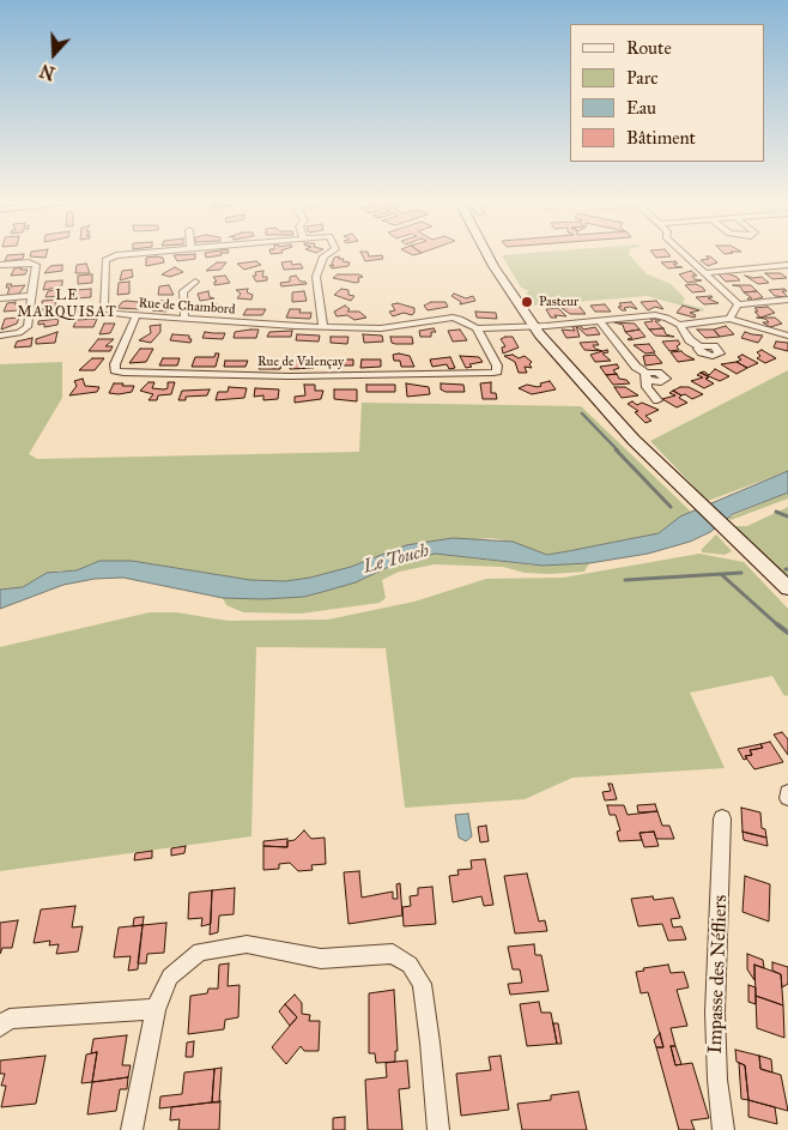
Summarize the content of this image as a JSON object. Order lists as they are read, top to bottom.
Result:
{
  "streets": {
    "street": ["Rue de Chambord", "Rue de Valençay", "Impasse des Néfliers"]
  },
  "crossings": [
    ["Rue de Chambord", "Rue de Valençay"]
  ],
  "districts": ["LE MARQUISAT"],
  "water": ["Le Touch"],
  "places": ["Pasteur"],
  "legend": [
    "Route",
    "Parc",
    "Eau",
    "Bâtiment"
  ],
  "north": "bottom"
}
